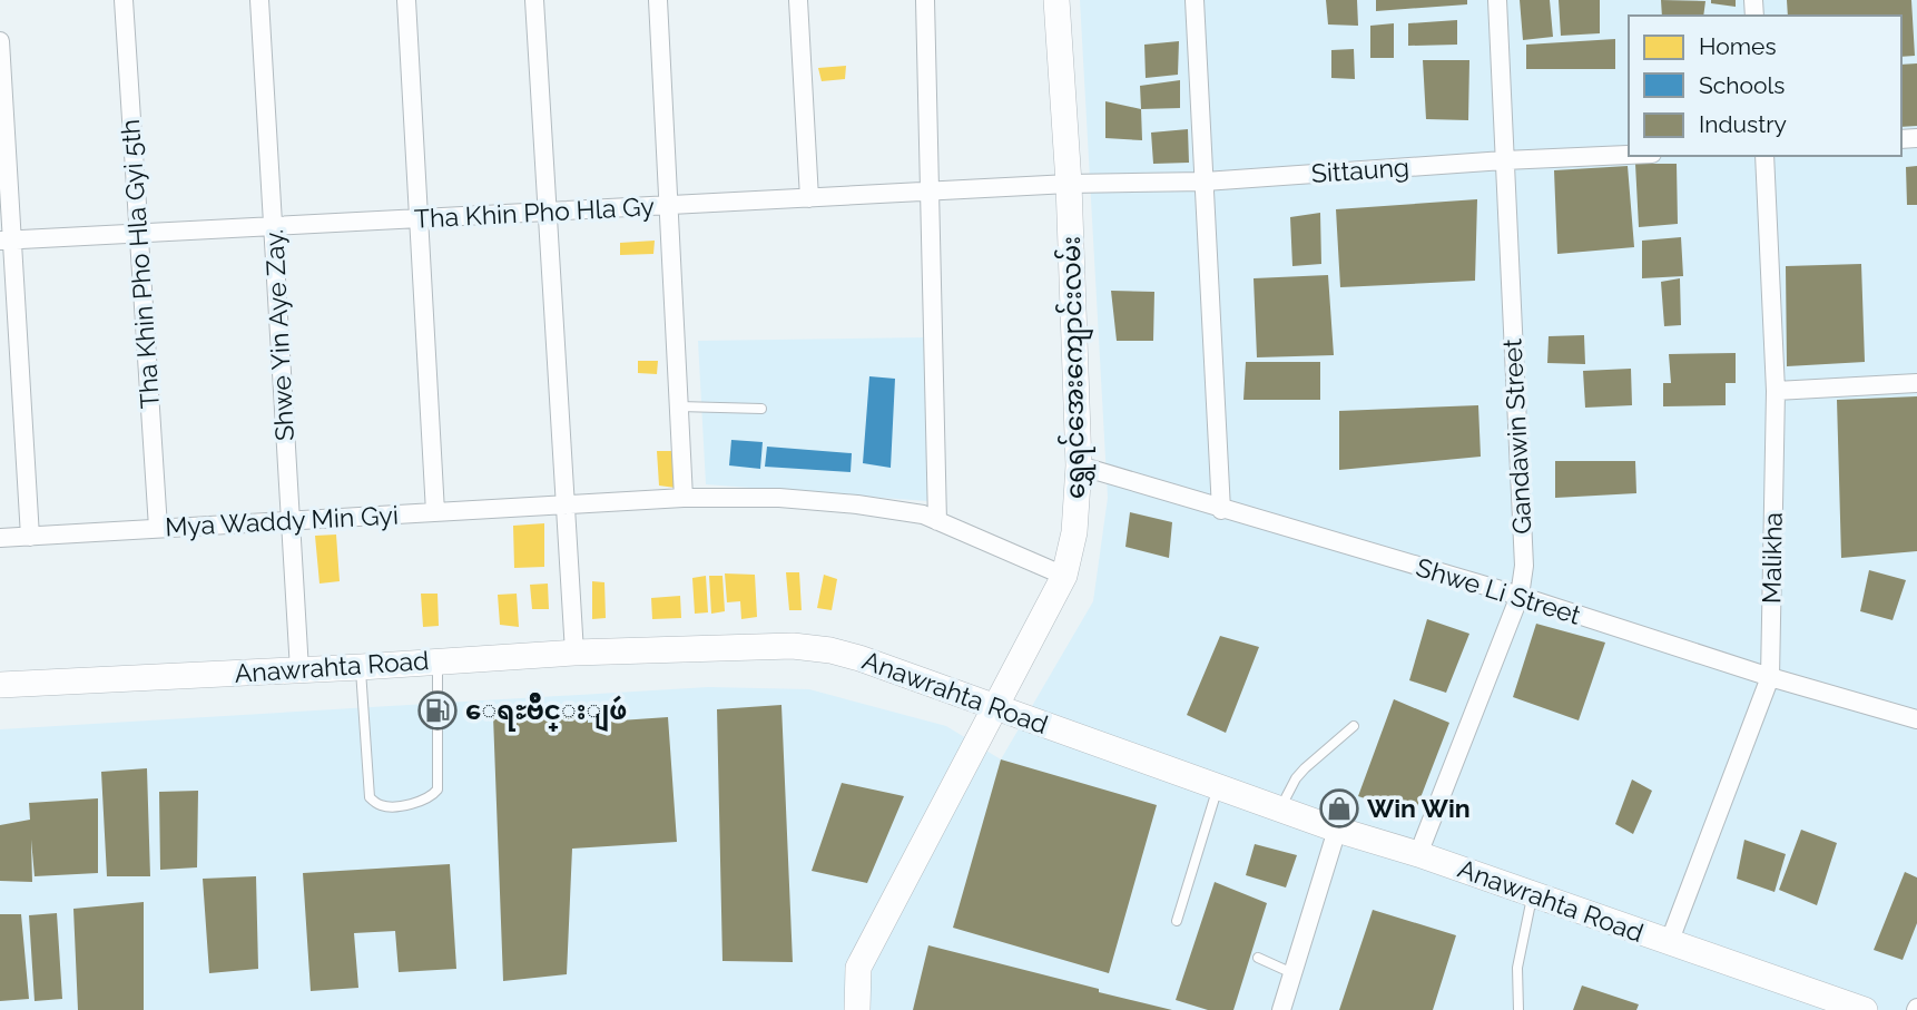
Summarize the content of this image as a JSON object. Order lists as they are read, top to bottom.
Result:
{
  "streets": {
    "main road": ["ရွှေရင်အေးကျောင်းလမ်း", "Anawrahta Road"],
    "street": [
      "Sittaung",
      "Tha Khin Pho Hla Gy",
      "Tha Khin Pho Hla Gyi 5th",
      "Shwe Yin Aye Zay.",
      "Gandawin Street",
      "Mya Waddy Min Gyi",
      "Malikha",
      "Shwe Li Street"
    ]
  },
  "crossings": [
    ["Sittaung", "Tha Khin Pho Hla Gy"],
    ["Sittaung", "ရွှေရင်အေးကျောင်းလမ်း"],
    ["Sittaung", "Gandawin Street"],
    ["Tha Khin Pho Hla Gy", "Tha Khin Pho Hla Gyi 5th"],
    ["Tha Khin Pho Hla Gy", "Shwe Yin Aye Zay."],
    ["Tha Khin Pho Hla Gy", "ရွှေရင်အေးကျောင်းလမ်း"],
    ["Tha Khin Pho Hla Gyi 5th", "Mya Waddy Min Gyi"],
    ["Shwe Yin Aye Zay.", "Mya Waddy Min Gyi"],
    ["Shwe Yin Aye Zay.", "Anawrahta Road"],
    ["ရွှေရင်အေးကျောင်းလမ်း", "Mya Waddy Min Gyi"],
    ["ရွှေရင်အေးကျောင်းလမ်း", "Shwe Li Street"],
    ["ရွှေရင်အေးကျောင်းလမ်း", "Anawrahta Road"],
    ["Gandawin Street", "Shwe Li Street"],
    ["Gandawin Street", "Anawrahta Road"],
    ["Malikha", "Shwe Li Street"],
    ["Malikha", "Anawrahta Road"]
  ],
  "places": {
    "fuel station": ["ေရႊဗ်ိဳင္းျဖဴ"],
    "shop": ["Win Win"]
  },
  "legend": ["Homes", "Schools", "Industry"]
}
